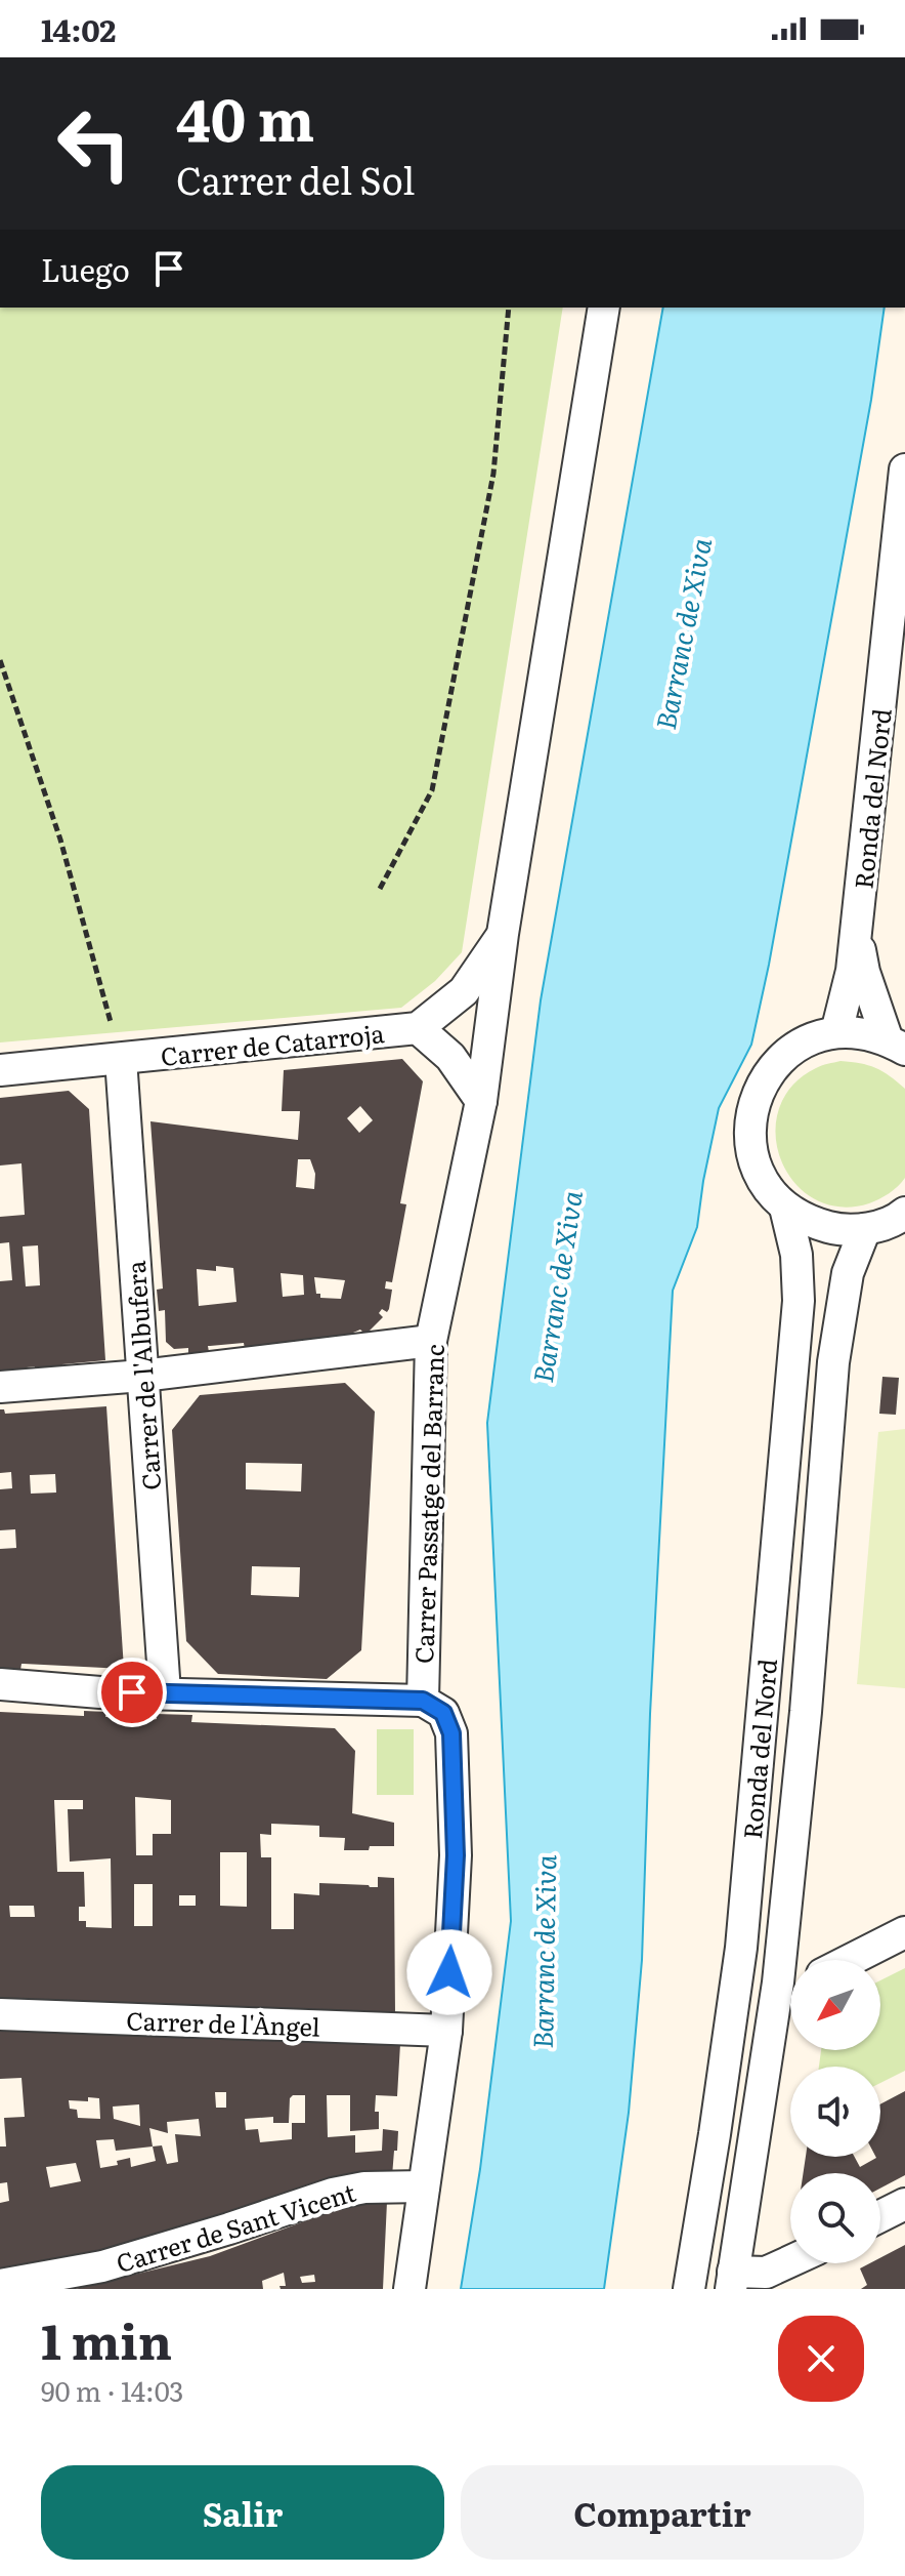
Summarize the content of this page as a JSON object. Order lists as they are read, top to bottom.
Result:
{
  "streets": {
    "street": [
      "Ronda del Nord",
      "Carrer de Catarroja",
      "Carrer de l'Albufera",
      "Carrer Passatge del Barranc",
      "Carrer de l'Àngel",
      "Carrer de Sant Vicent"
    ]
  },
  "crossings": [
    ["Carrer de Catarroja", "Carrer de l'Albufera"],
    ["Carrer de Catarroja", "Carrer Passatge del Barranc"]
  ],
  "water": ["Barranc de Xiva"],
  "north": "bottom left",
  "page": {
    "status": "14:02",
    "turn": ["40 m", "Carrer del Sol"],
    "then": "Luego",
    "heading": ["1 min", "90 m · 14:03"],
    "buttons": ["Salir", "Compartir"]
  }
}
